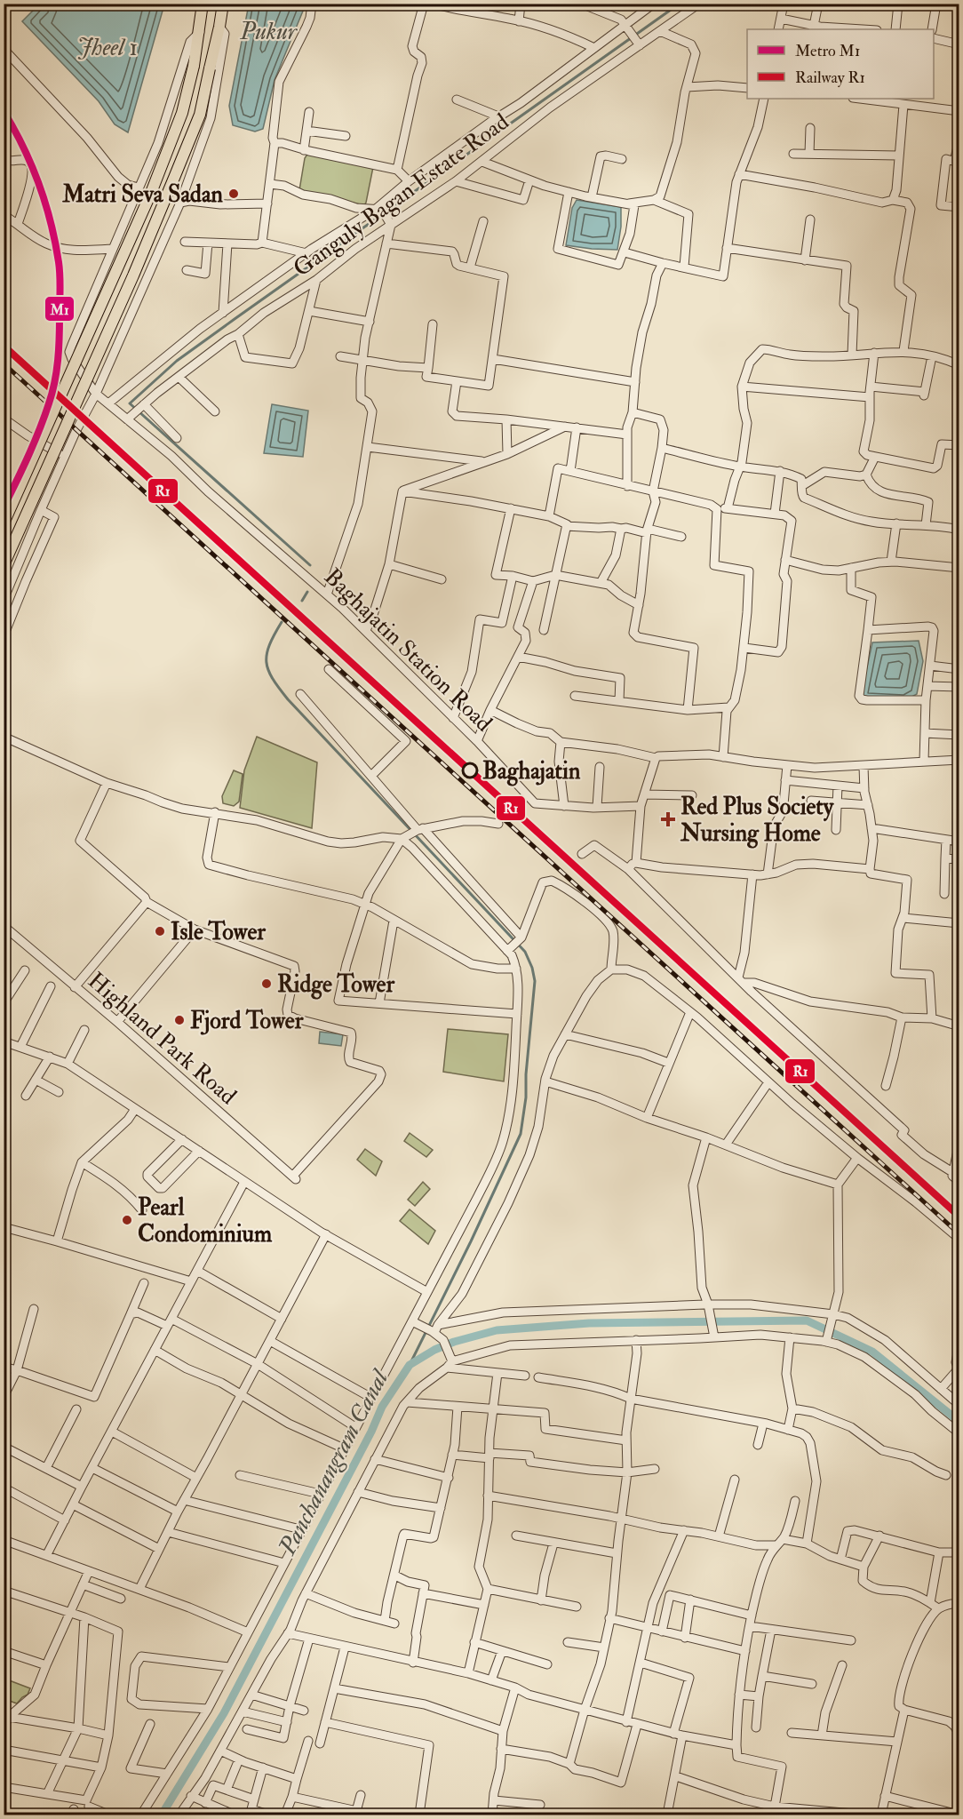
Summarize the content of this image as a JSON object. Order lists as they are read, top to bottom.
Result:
{
  "streets": {
    "street": ["Ganguly Bagan Estate Road", "Baghajatin Station Road", "Highland Park Road"]
  },
  "crossings": [
    ["Ganguly Bagan Estate Road", "Baghajatin Station Road"]
  ],
  "water": ["Pukur", "Jheel 1", "Panchanangram Canal"],
  "places": {
    "other": [
      "Matri Seva Sadan",
      "Baghajatin",
      "Isle Tower",
      "Ridge Tower",
      "Fjord Tower",
      "Pearl Condominium"
    ],
    "health": ["Red Plus Society Nursing Home"]
  },
  "lines": ["metro line M1", "rail line R1"],
  "legend": ["Metro M1", "Railway R1"]
}
